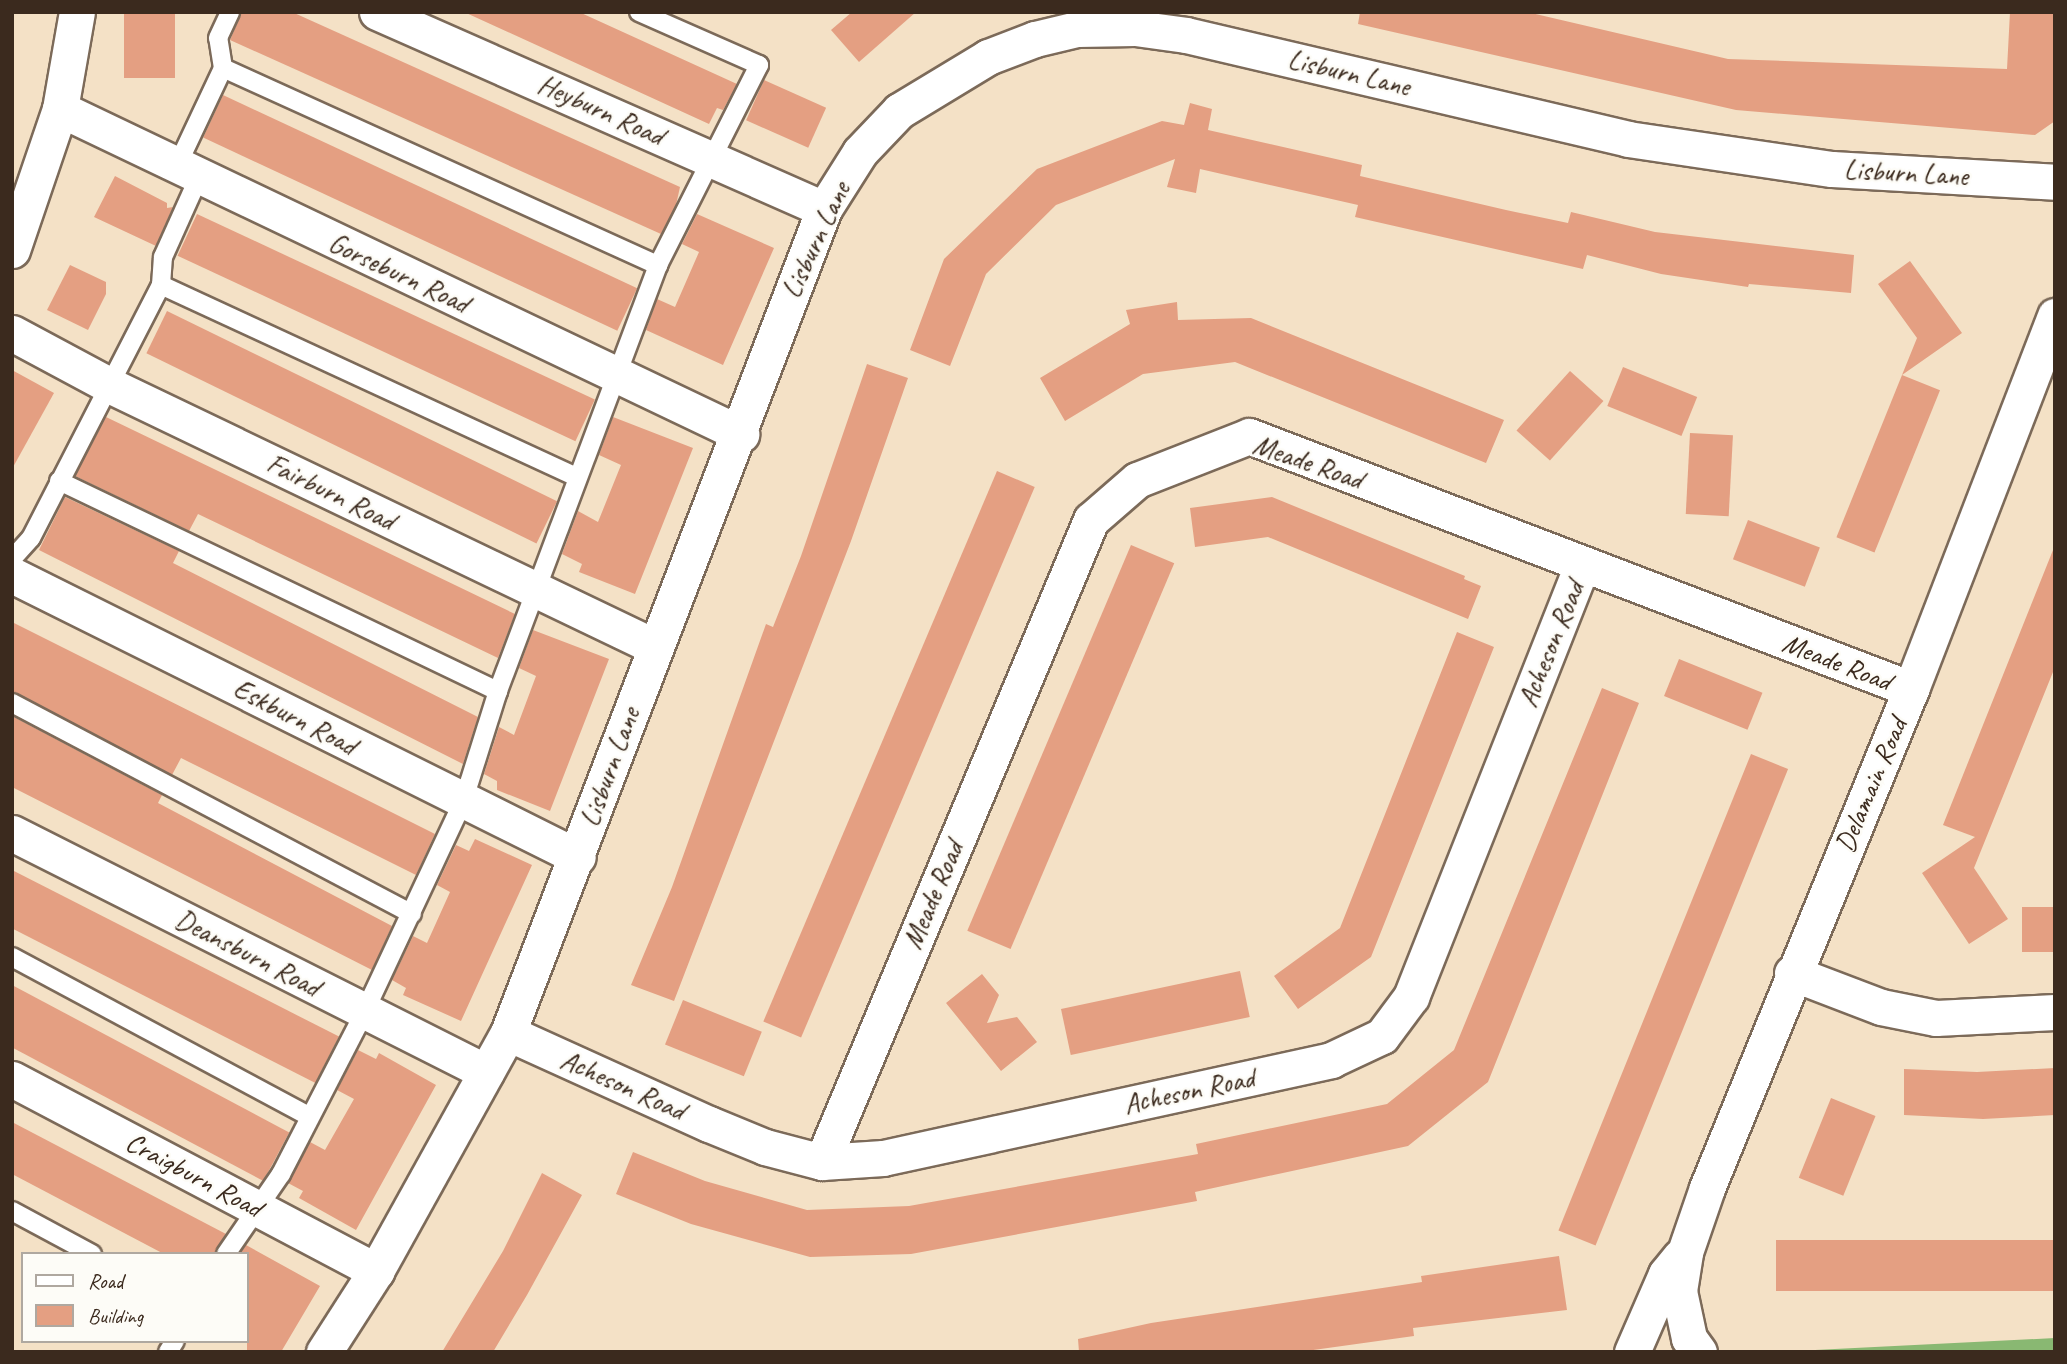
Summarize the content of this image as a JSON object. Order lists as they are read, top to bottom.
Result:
{
  "streets": {
    "street": [
      "Lisburn Lane",
      "Heyburn Road",
      "Gorseburn Road",
      "Meade Road",
      "Fairburn Road",
      "Acheson Road",
      "Eskburn Road",
      "Delamain Road",
      "Deansburn Road",
      "Craigburn Road"
    ]
  },
  "crossings": [
    ["Lisburn Lane", "Heyburn Road"],
    ["Lisburn Lane", "Gorseburn Road"],
    ["Lisburn Lane", "Fairburn Road"],
    ["Lisburn Lane", "Acheson Road"],
    ["Lisburn Lane", "Eskburn Road"],
    ["Lisburn Lane", "Deansburn Road"],
    ["Lisburn Lane", "Craigburn Road"],
    ["Meade Road", "Acheson Road"],
    ["Meade Road", "Delamain Road"]
  ],
  "legend": ["Road", "Building"]
}
